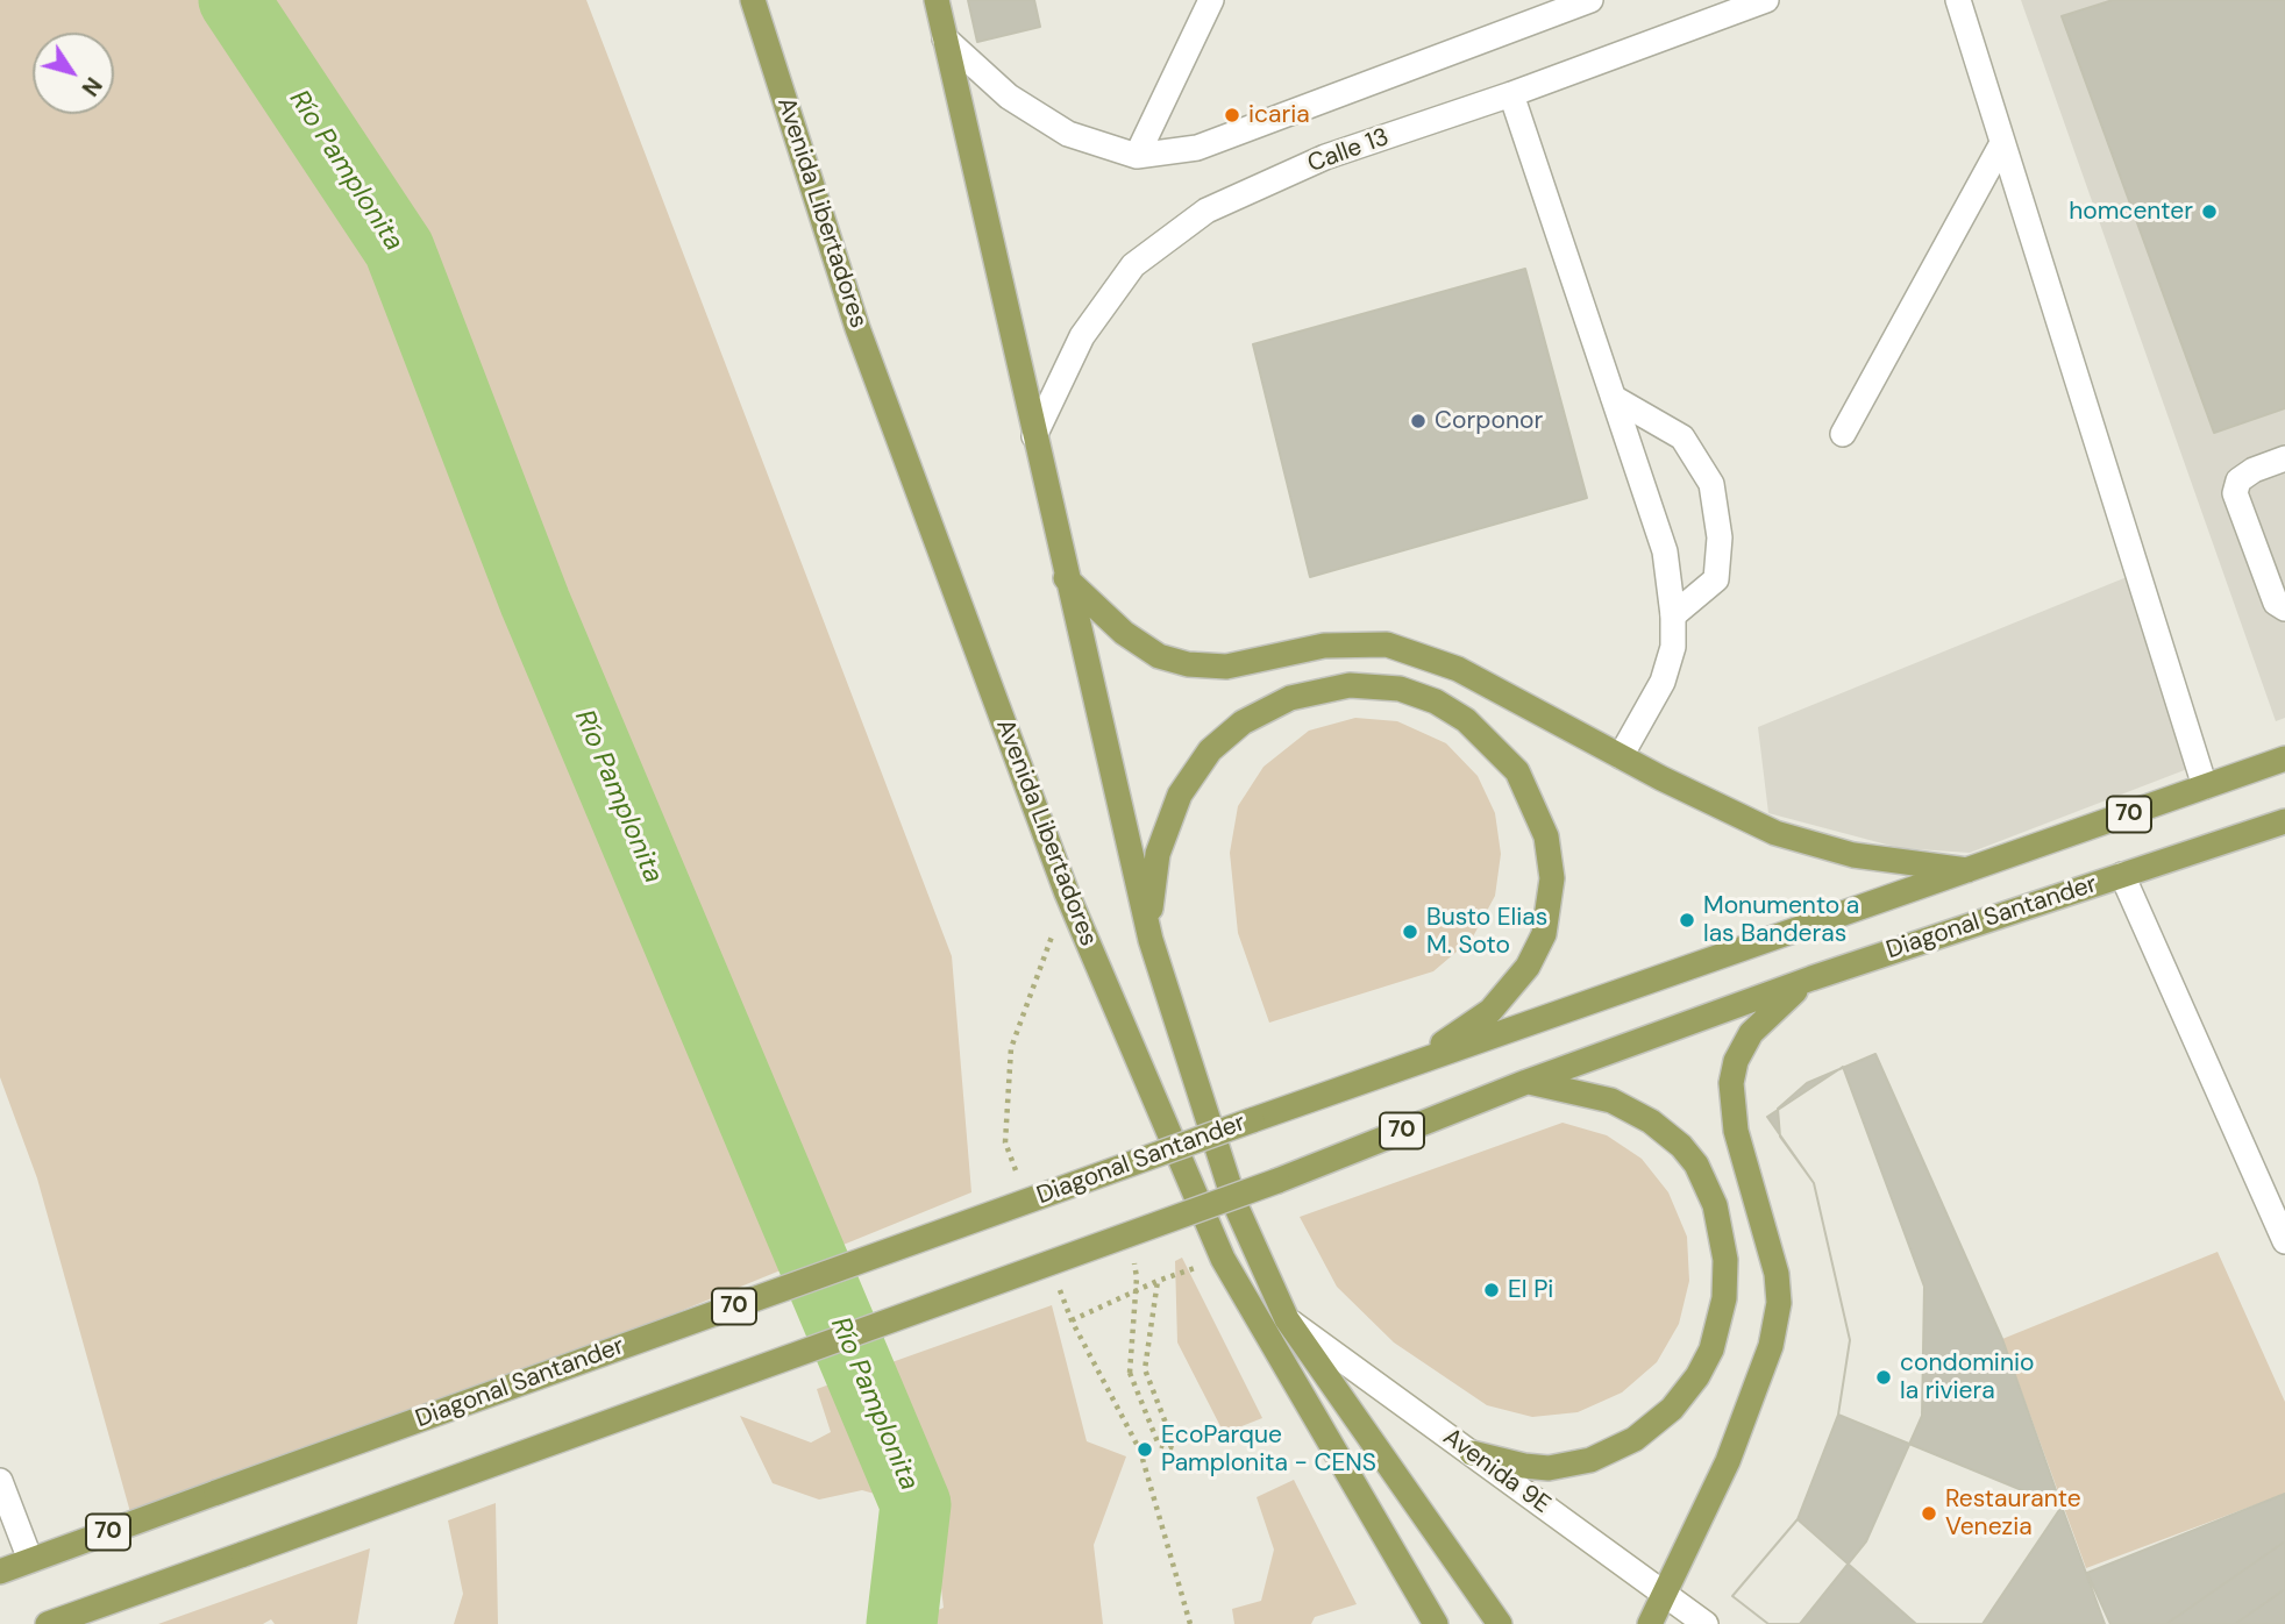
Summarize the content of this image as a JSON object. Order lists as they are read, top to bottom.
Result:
{
  "streets": {
    "main road": ["Avenida Libertadores", "70", "Diagonal Santander"],
    "street": ["Calle 13", "Avenida 9E"]
  },
  "water": ["Río Pamplonita"],
  "places": [
    "icaria",
    "homcenter",
    "Corponor",
    "Monumento a las Banderas",
    "Busto Elias M. Soto",
    "El Pi",
    "condominio la riviera",
    "EcoParque Pamplonita - CENS",
    "Restaurante Venezia"
  ],
  "north": "bottom right"
}
